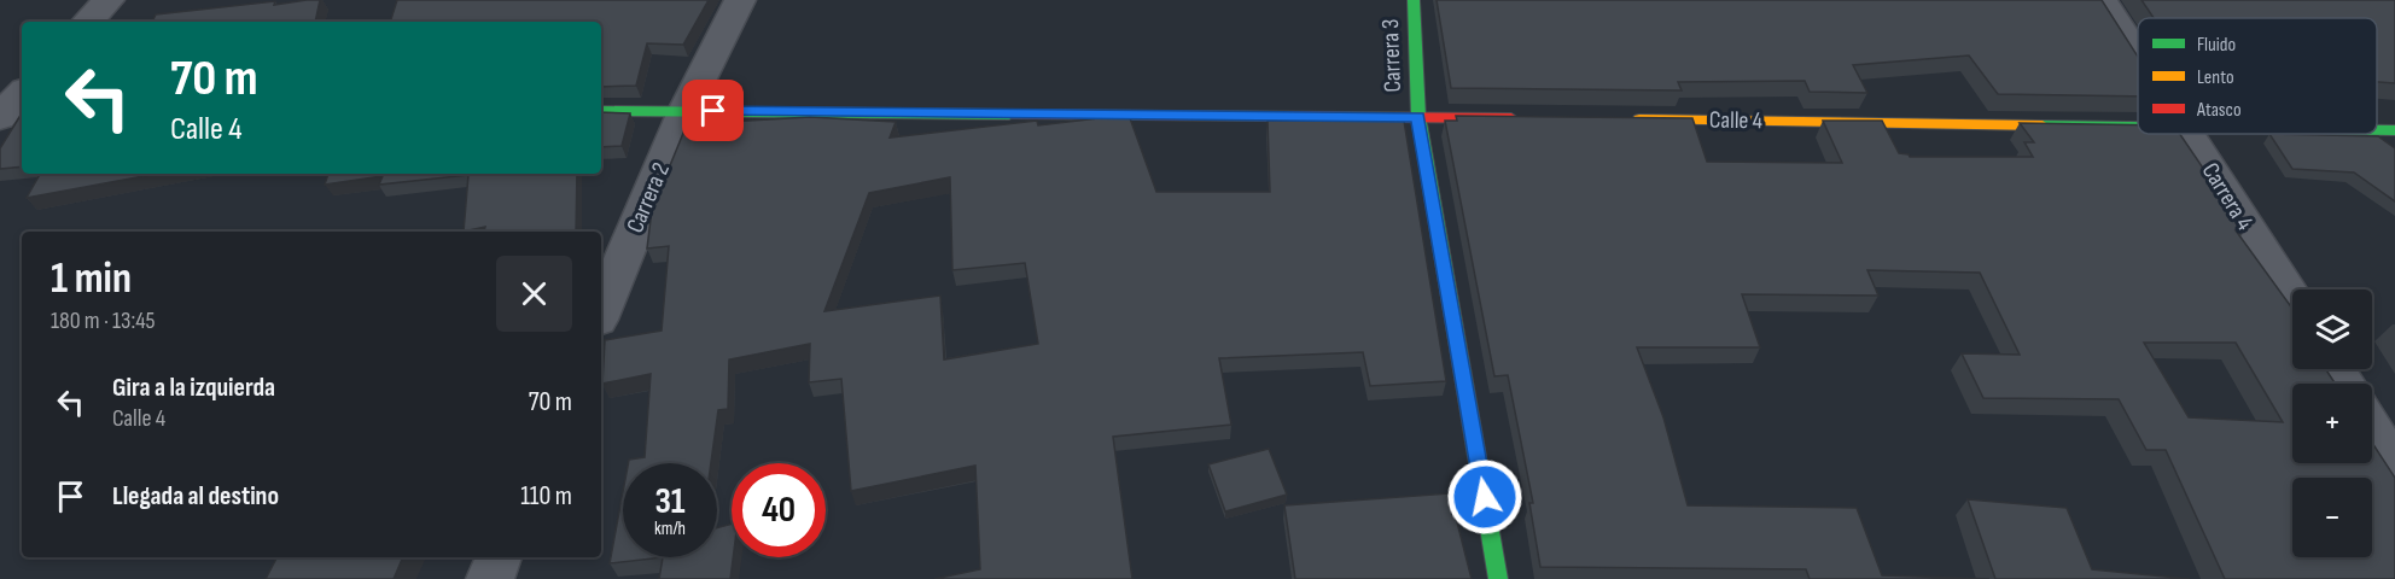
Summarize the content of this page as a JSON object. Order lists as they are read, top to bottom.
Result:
{
  "streets": {
    "street": [
      "Carrera 3",
      "Calle 4",
      "Carrera 4",
      "Carrera 2"
    ]
  },
  "legend": ["Fluido", "Lento", "Atasco"],
  "page": {
    "turn": ["70 m", "Calle 4"],
    "heading": ["1 min", "180 m · 13:45"],
    "map_buttons": ["+", "−"],
    "list": [
      {
        "name": "Gira a la izquierda",
        "note": "Calle 4",
        "value": "70 m"
      },
      {
        "name": "Llegada al destino",
        "value": "110 m"
      }
    ],
    "speed": "31 km/h",
    "limit": "40"
  }
}
